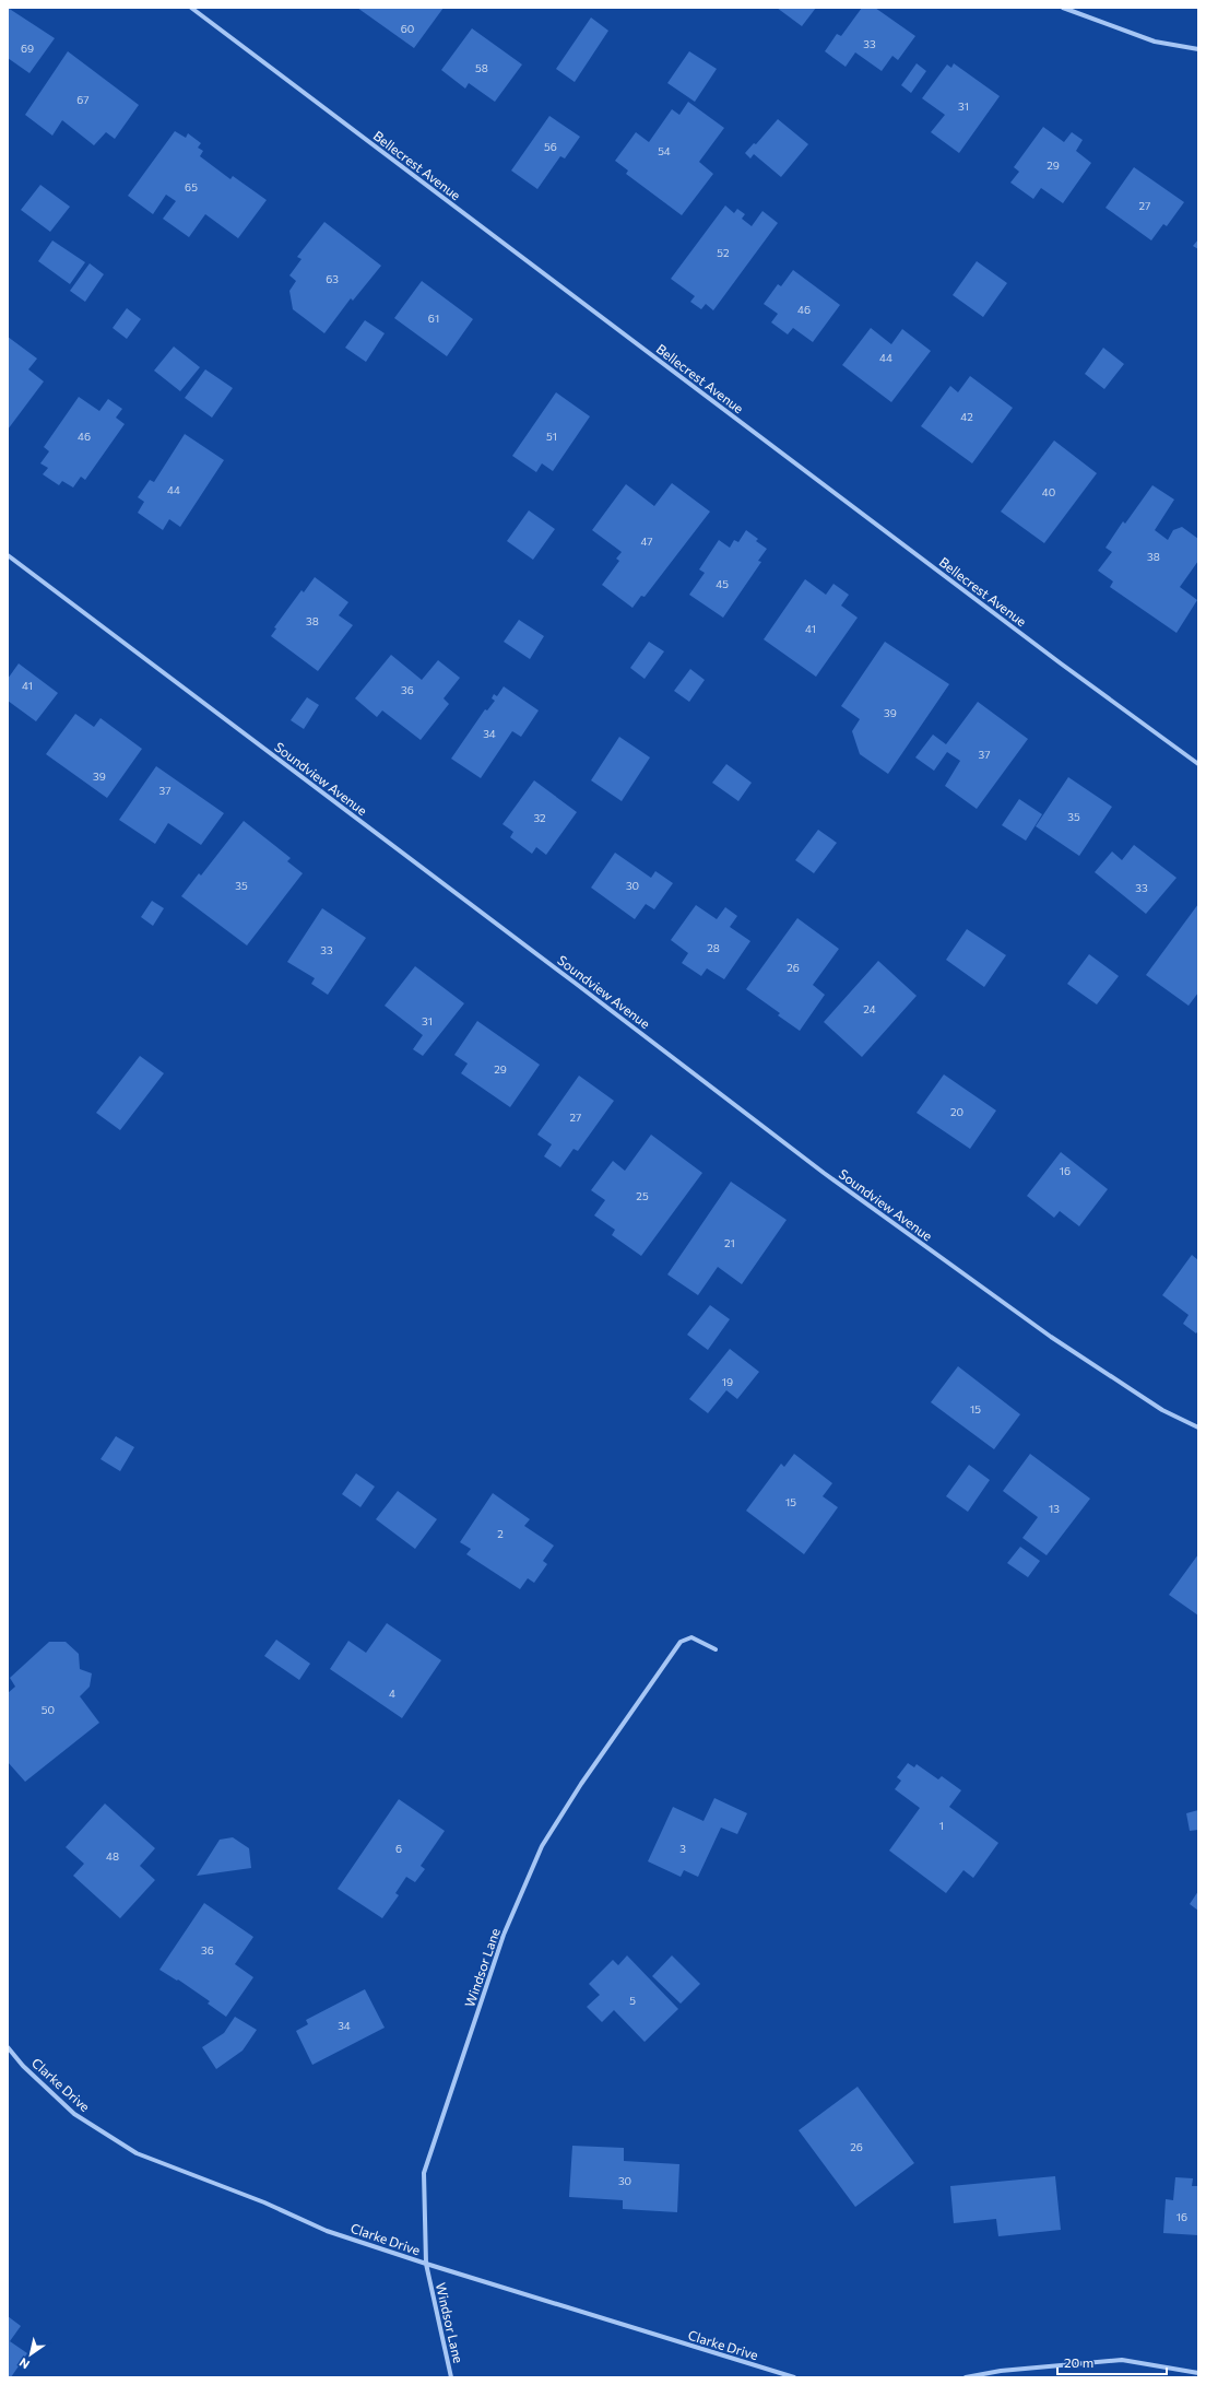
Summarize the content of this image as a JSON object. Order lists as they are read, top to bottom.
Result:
{
  "streets": {
    "street": [
      "Bellecrest Avenue",
      "Soundview Avenue",
      "Windsor Lane",
      "Clarke Drive"
    ]
  },
  "crossings": [
    ["Windsor Lane", "Clarke Drive"]
  ],
  "house_numbers": [
    "60",
    "33",
    "69",
    "58",
    "67",
    "31",
    "56",
    "54",
    "29",
    "65",
    "27",
    "52",
    "63",
    "46",
    "61",
    "44",
    "42",
    "46",
    "51",
    "44",
    "40",
    "47",
    "38",
    "45",
    "38",
    "41",
    "41",
    "36",
    "39",
    "34",
    "37",
    "39",
    "37",
    "35",
    "32",
    "35",
    "30",
    "33",
    "28",
    "33",
    "26",
    "24",
    "31",
    "29",
    "20",
    "27",
    "16",
    "25",
    "21",
    "19",
    "15",
    "15",
    "13",
    "2",
    "4",
    "50",
    "1",
    "6",
    "3",
    "48",
    "36",
    "5",
    "34",
    "26",
    "30",
    "16"
  ],
  "scale_bar": "20 m",
  "north": "bottom left"
}
